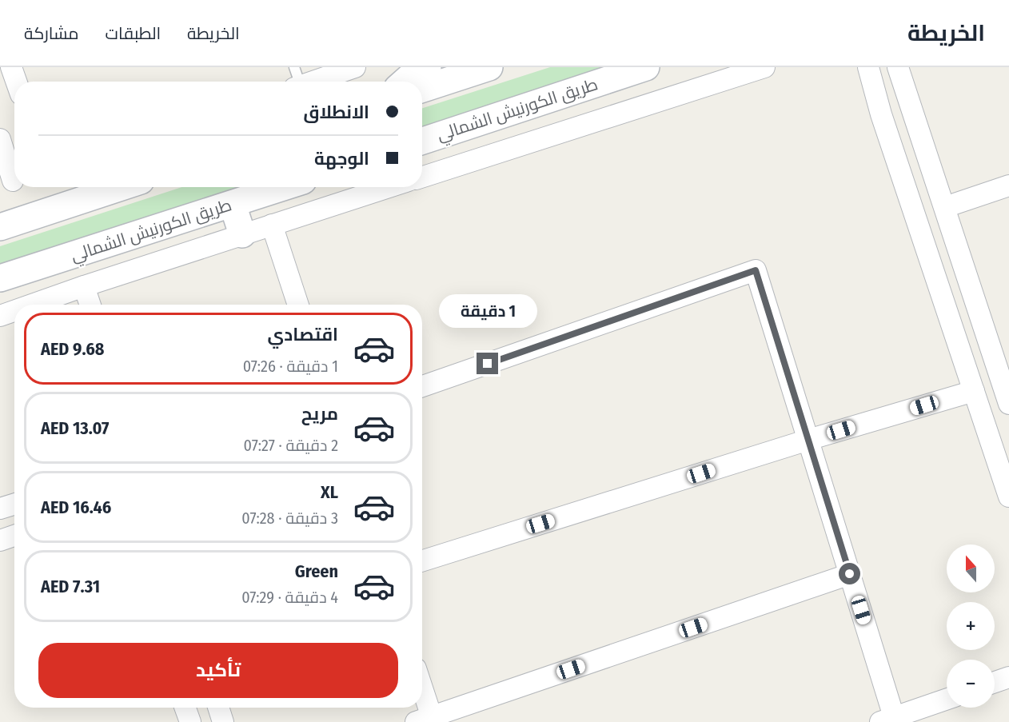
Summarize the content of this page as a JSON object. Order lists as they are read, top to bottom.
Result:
{
  "streets": {
    "main road": ["طريق الكورنيش الشمالي"]
  },
  "north": "top",
  "page": {
    "header": "الخريطة",
    "nav": ["الخريطة", "الطبقات", "مشاركة"],
    "banner": ["الانطلاق", "الوجهة"],
    "bubble": "1 دقيقة",
    "list": [
      {
        "name": "اقتصادي",
        "note": "1 دقيقة · 07:26",
        "value": "AED 9.68"
      },
      {
        "name": "مريح",
        "note": "2 دقيقة · 07:27",
        "value": "AED 13.07"
      },
      {
        "name": "XL",
        "note": "3 دقيقة · 07:28",
        "value": "AED 16.46"
      },
      {
        "name": "Green",
        "note": "4 دقيقة · 07:29",
        "value": "AED 7.31"
      }
    ],
    "map_buttons": ["+", "−"],
    "buttons": "تأكيد"
  }
}
